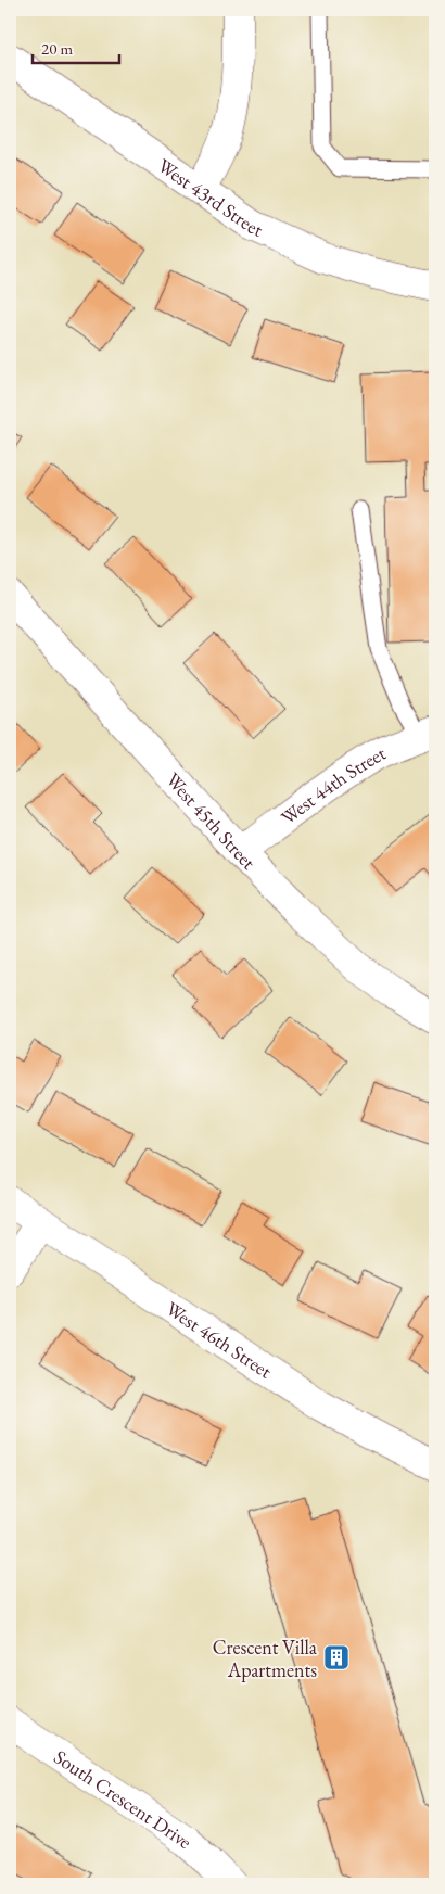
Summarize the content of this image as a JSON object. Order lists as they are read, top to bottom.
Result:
{
  "streets": {
    "street": [
      "West 43rd Street",
      "West 44th Street",
      "West 45th Street",
      "West 46th Street",
      "South Crescent Drive"
    ]
  },
  "crossings": [
    ["West 44th Street", "West 45th Street"]
  ],
  "places": {
    "building": ["Crescent Villa Apartments"]
  },
  "scale_bar": "20 m"
}
